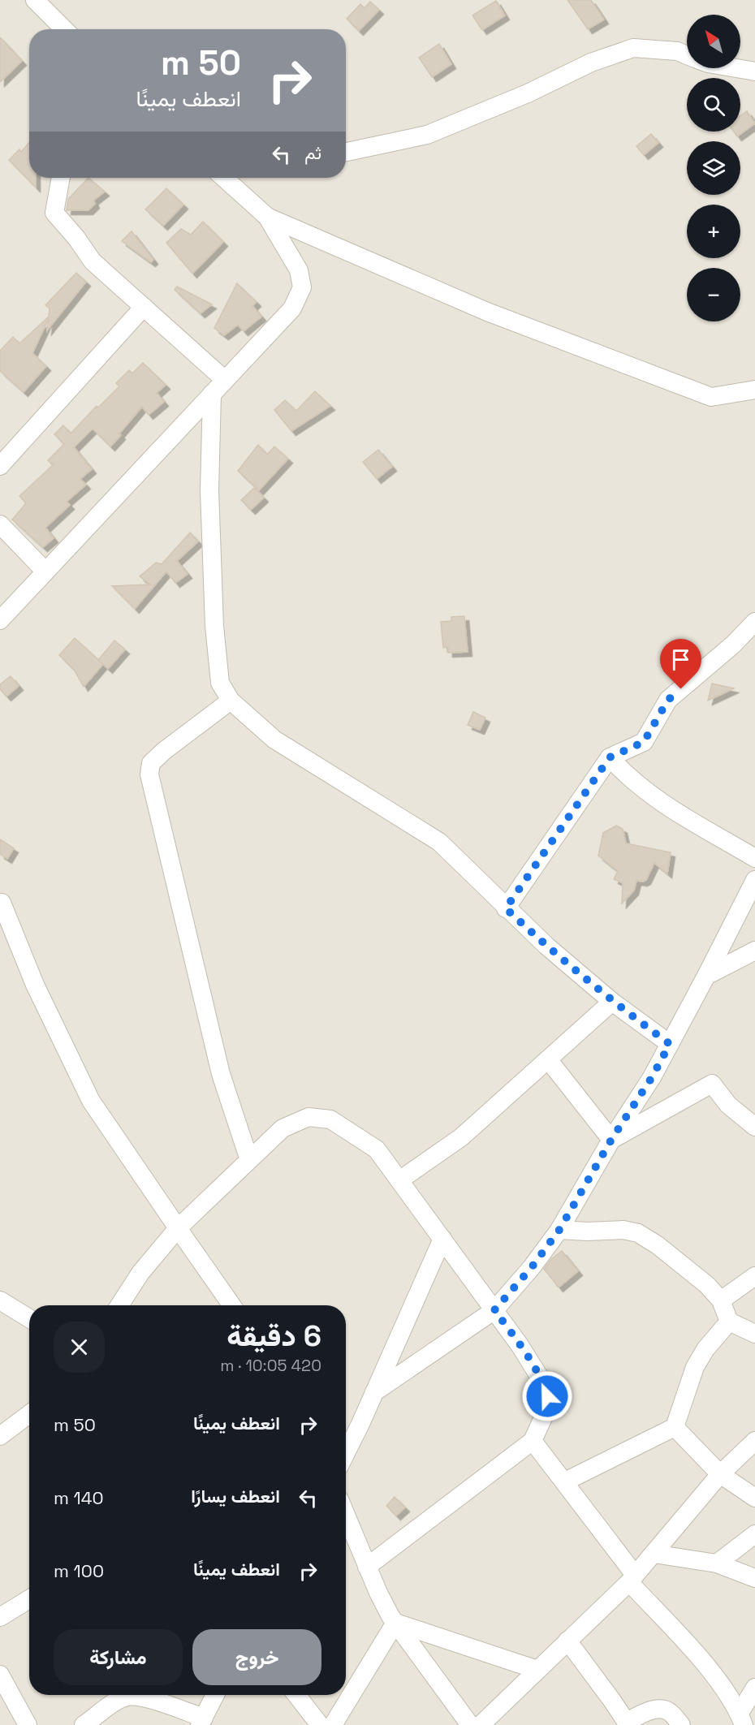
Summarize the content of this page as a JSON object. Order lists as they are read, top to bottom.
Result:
{
  "north": "top left",
  "page": {
    "map_buttons": ["+", "−"],
    "turn": ["50 m", "انعطف يمينًا"],
    "then": "ثم",
    "heading": ["6 دقيقة", "420 m · 10:05"],
    "list": [
      {
        "name": "انعطف يمينًا",
        "value": "50 m"
      },
      {
        "name": "انعطف يسارًا",
        "value": "140 m"
      },
      {
        "name": "انعطف يمينًا",
        "value": "100 m"
      }
    ],
    "buttons": ["خروج", "مشاركة"]
  }
}
